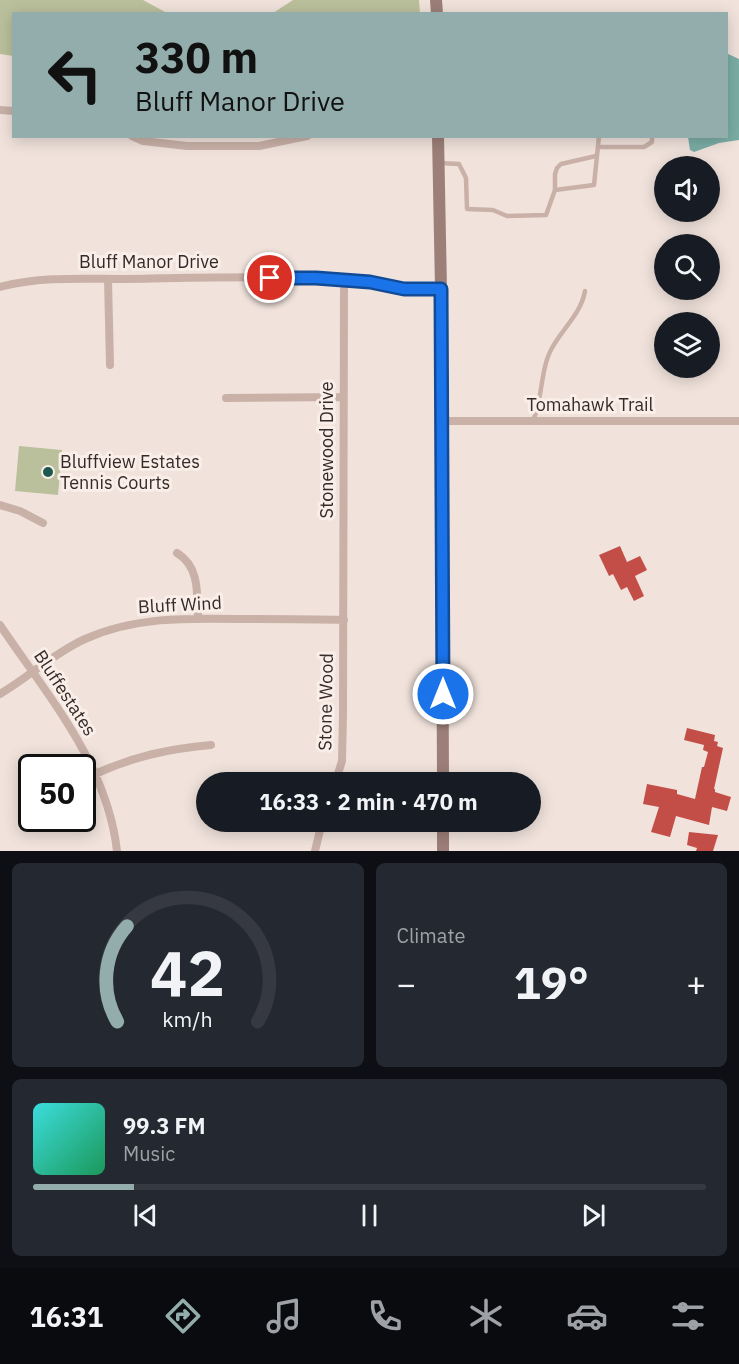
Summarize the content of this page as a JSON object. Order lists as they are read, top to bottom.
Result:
{
  "streets": {
    "street": [
      "Bluff Manor Drive",
      "Tomahawk Trail",
      "Stonewood Drive",
      "Bluff Wind",
      "Bluffestates",
      "Stone Wood"
    ]
  },
  "crossings": [
    ["Bluff Manor Drive", "Stonewood Drive"],
    ["Stonewood Drive", "Bluff Wind"],
    ["Stonewood Drive", "Stone Wood"],
    ["Bluff Wind", "Bluffestates"],
    ["Bluff Wind", "Stone Wood"]
  ],
  "places": ["Bluffview Estates Tennis Courts"],
  "page": {
    "turn": ["330 m", "Bluff Manor Drive"],
    "limit": "50",
    "trip": "16:33 · 2 min · 470 m",
    "tile": "Climate",
    "heat": ["−", "19°", "+"],
    "song": ["99.3 FM", "Music"],
    "tabs": "16:31",
    "gauge": ["42", "km/h"]
  }
}
